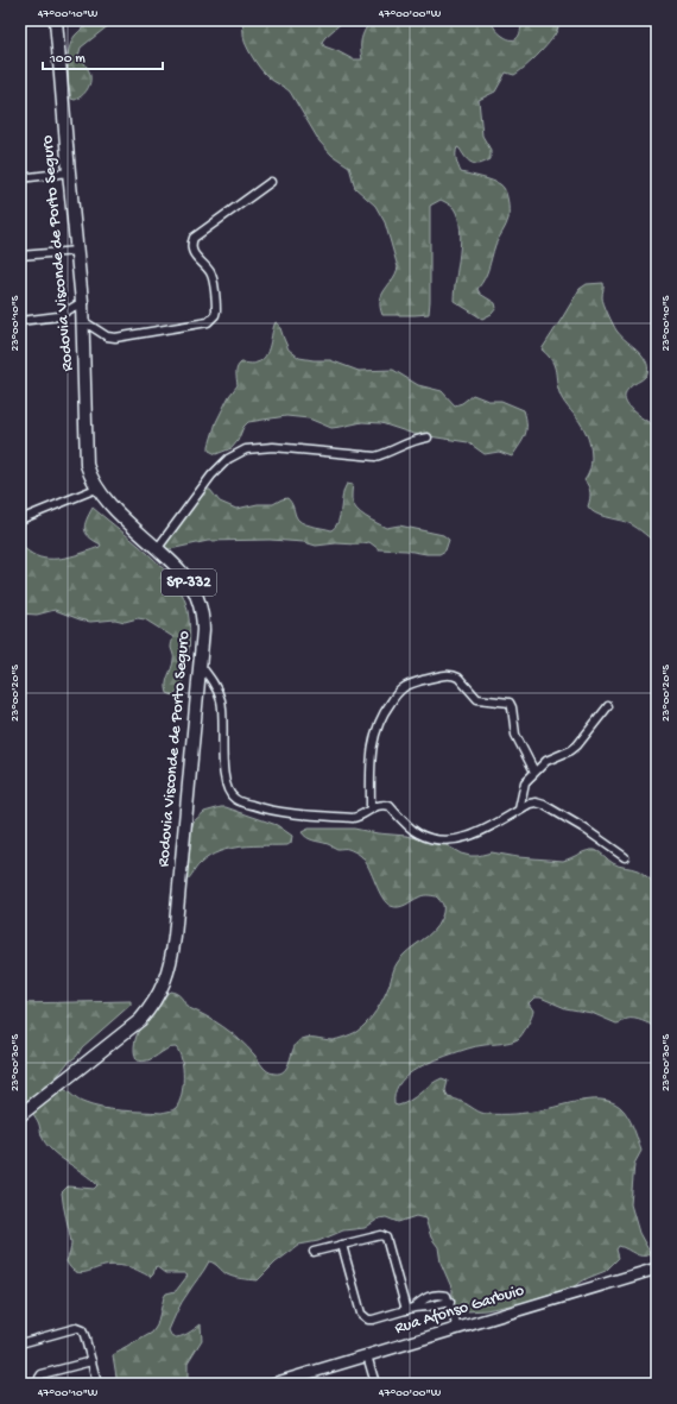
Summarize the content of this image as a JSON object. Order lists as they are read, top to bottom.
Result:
{
  "streets": {
    "main road": ["Rodovia Visconde de Porto Seguro", "SP-332"],
    "street": ["Rua Afonso Garbuio"]
  },
  "scale_bar": "100 m",
  "coordinates": [
    "47°00'10\"W",
    "47°00'00\"W",
    "23°00'10\"S",
    "23°00'20\"S",
    "23°00'30\"S"
  ]
}
